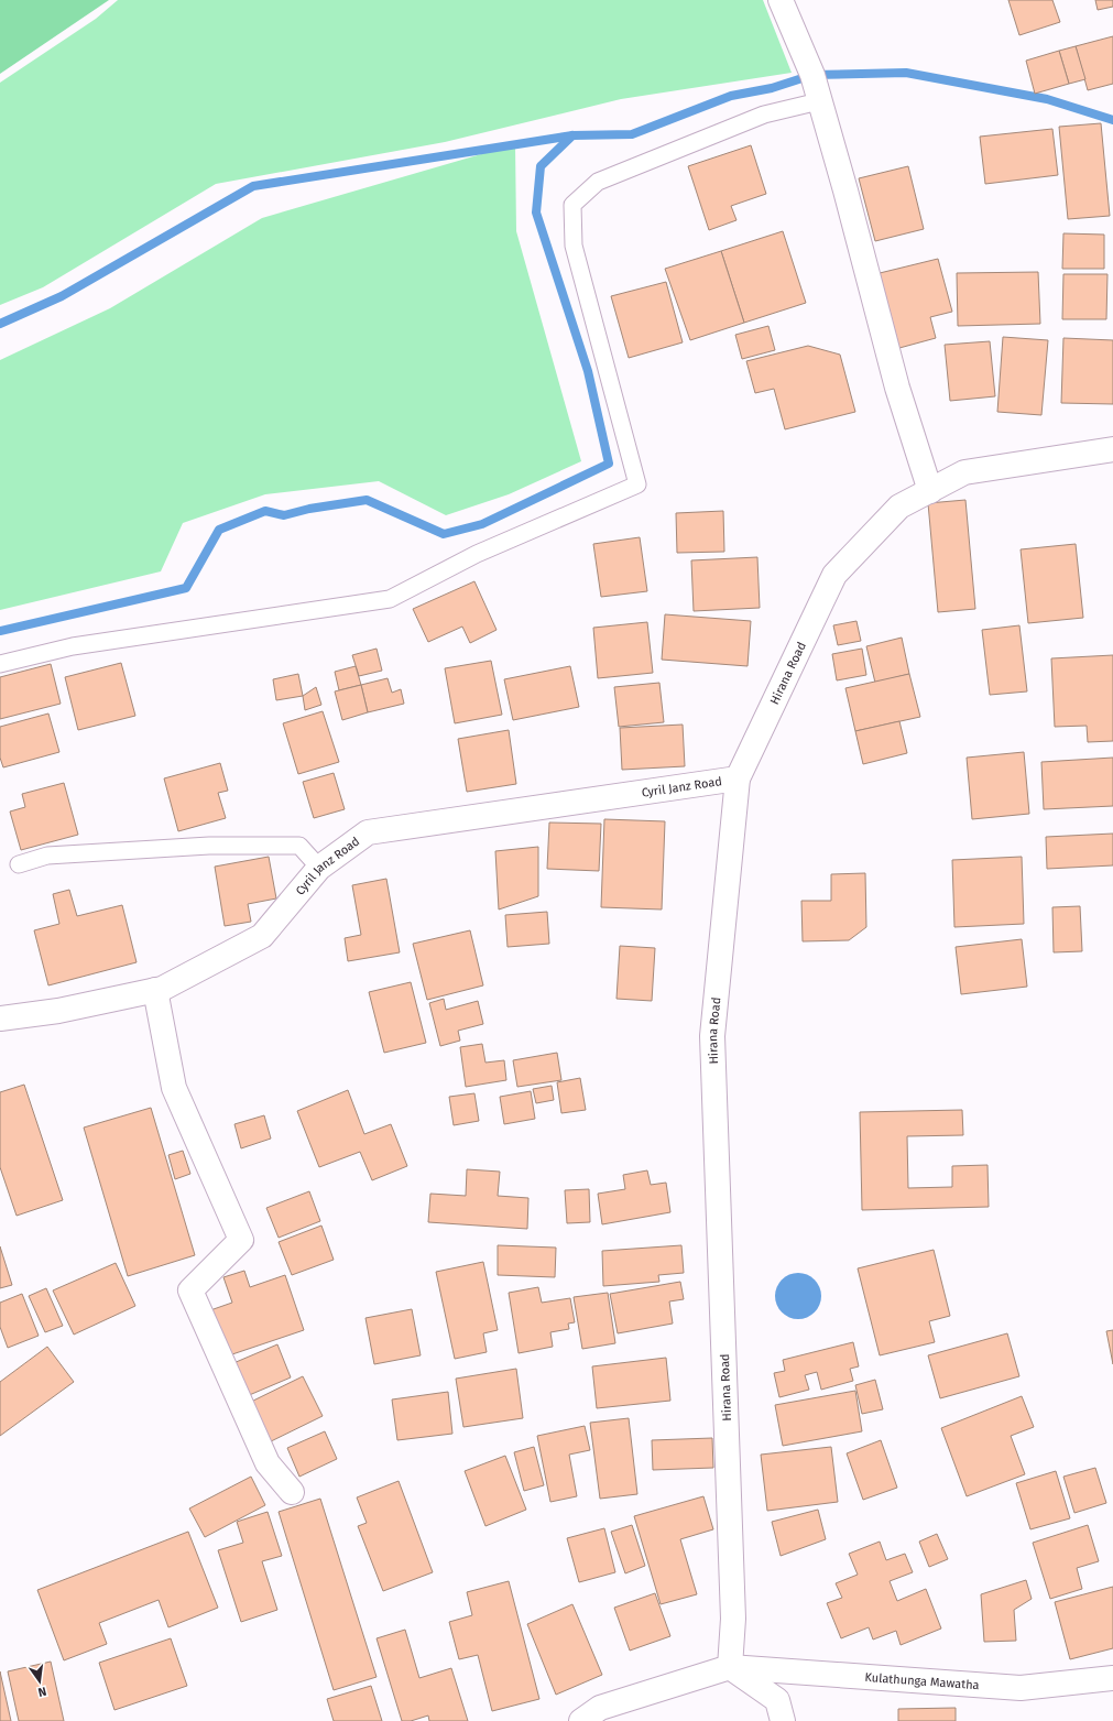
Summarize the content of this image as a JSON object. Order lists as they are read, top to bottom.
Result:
{
  "streets": {
    "street": ["Hirana Road", "Cyril Janz Road", "Kulathunga Mawatha"]
  },
  "crossings": [
    ["Hirana Road", "Cyril Janz Road"],
    ["Hirana Road", "Kulathunga Mawatha"]
  ],
  "north": "bottom"
}
